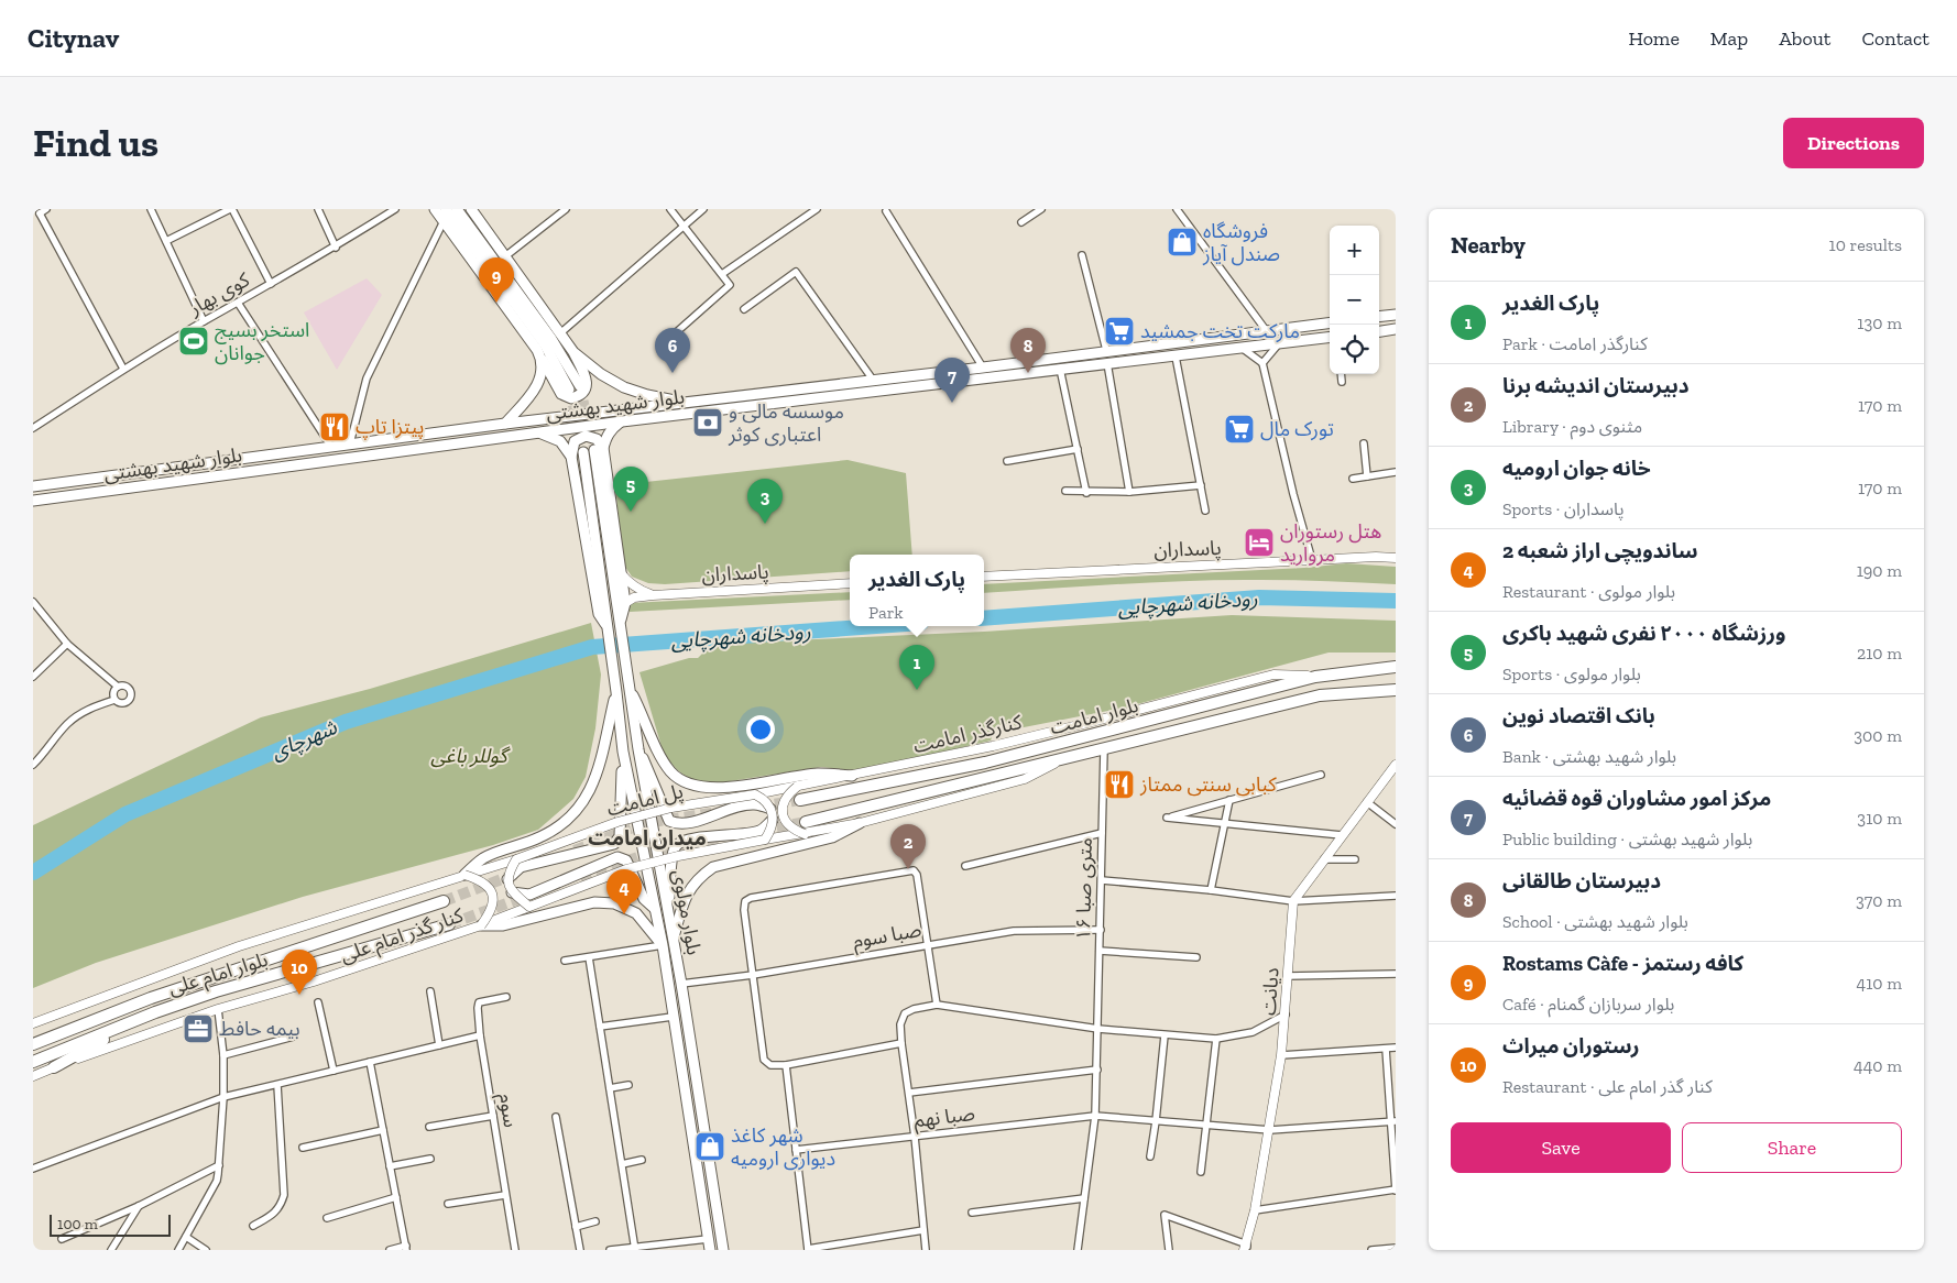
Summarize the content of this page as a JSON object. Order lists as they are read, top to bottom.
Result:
{
  "streets": {
    "highway": ["بلوار امامت", "بلوار امام علی"],
    "main road": [
      "بلوار شهید بهشتی",
      "پاسداران",
      "کنارگذر امامت",
      "پل امامت",
      "بلوار مولوی",
      "کنار گذر امام علی",
      "دیانت"
    ],
    "street": [
      "کوی بهار",
      "۱۶ متری صبا",
      "صبا سوم",
      "سوم",
      "صبا نهم"
    ]
  },
  "crossings": [
    ["بلوار امامت", "کنارگذر امامت"],
    ["بلوار امامت", "۱۶ متری صبا"],
    ["کنارگذر امامت", "پل امامت"],
    ["پل امامت", "کنار گذر امام علی"],
    ["۱۶ متری صبا", "صبا سوم"],
    ["۱۶ متری صبا", "صبا نهم"],
    ["بلوار مولوی", "صبا سوم"],
    ["دیانت", "صبا نهم"]
  ],
  "districts": ["میدان امامت"],
  "water": ["رودخانه شهرچایی", "شهرچای"],
  "parks": ["گوللر باغی"],
  "places": {
    "shop": ["فروشگاه صندل آیاز", "شهر کاغذ دیواری ارومیه"],
    "supermarket": ["مارکت تخت جمشید", "تورک مال"],
    "sports": ["استخر بسیج جوانان"],
    "bank": ["موسسه مالی و اعتباری کوثر"],
    "restaurant": ["پیتزا تاپ", "کبابی سنتی ممتاز"],
    "hotel": ["هتل رستوران مروارید"],
    "office": ["بیمه حافط"]
  },
  "scale_bar": "100 m",
  "page": {
    "header": "Citynav",
    "nav": [
      "Home",
      "Map",
      "About",
      "Contact"
    ],
    "buttons": [
      "Directions",
      ["Save", "Share"]
    ],
    "title": "Find us",
    "heading": ["Nearby", "10 results"],
    "map_buttons": ["+", "−"],
    "pins": [
      "9",
      "6",
      "8",
      "7",
      "5",
      "3",
      "1",
      "2",
      "4",
      "10"
    ],
    "list": [
      {
        "mark": "1",
        "name": "پارک الغدیر",
        "note": "Park · کنارگذر امامت",
        "value": "130 m"
      },
      {
        "mark": "2",
        "name": "دبیرستان اندیشه برنا",
        "note": "Library · مثنوی دوم",
        "value": "170 m"
      },
      {
        "mark": "3",
        "name": "خانه جوان ارومیه",
        "note": "Sports · پاسداران",
        "value": "170 m"
      },
      {
        "mark": "4",
        "name": "ساندویچی اراز شعبه 2",
        "note": "Restaurant · بلوار مولوی",
        "value": "190 m"
      },
      {
        "mark": "5",
        "name": "ورزشگاه ۲۰۰۰ نفری شهید باکری",
        "note": "Sports · بلوار مولوی",
        "value": "210 m"
      },
      {
        "mark": "6",
        "name": "بانک اقتصاد نوین",
        "note": "Bank · بلوار شهید بهشتی",
        "value": "300 m"
      },
      {
        "mark": "7",
        "name": "مرکز امور مشاوران قوه قضائیه",
        "note": "Public building · بلوار شهید بهشتی",
        "value": "310 m"
      },
      {
        "mark": "8",
        "name": "دبیرستان طالقانی",
        "note": "School · بلوار شهید بهشتی",
        "value": "370 m"
      },
      {
        "mark": "9",
        "name": "Rostams Càfe - کافه رستمز",
        "note": "Café · بلوار سربازان گمنام",
        "value": "410 m"
      },
      {
        "mark": "10",
        "name": "رستوران میراث",
        "note": "Restaurant · کنار گذر امام علی",
        "value": "440 m"
      }
    ],
    "popup": ["پارک الغدیر", "Park"],
    "scale": "100 m"
  }
}
